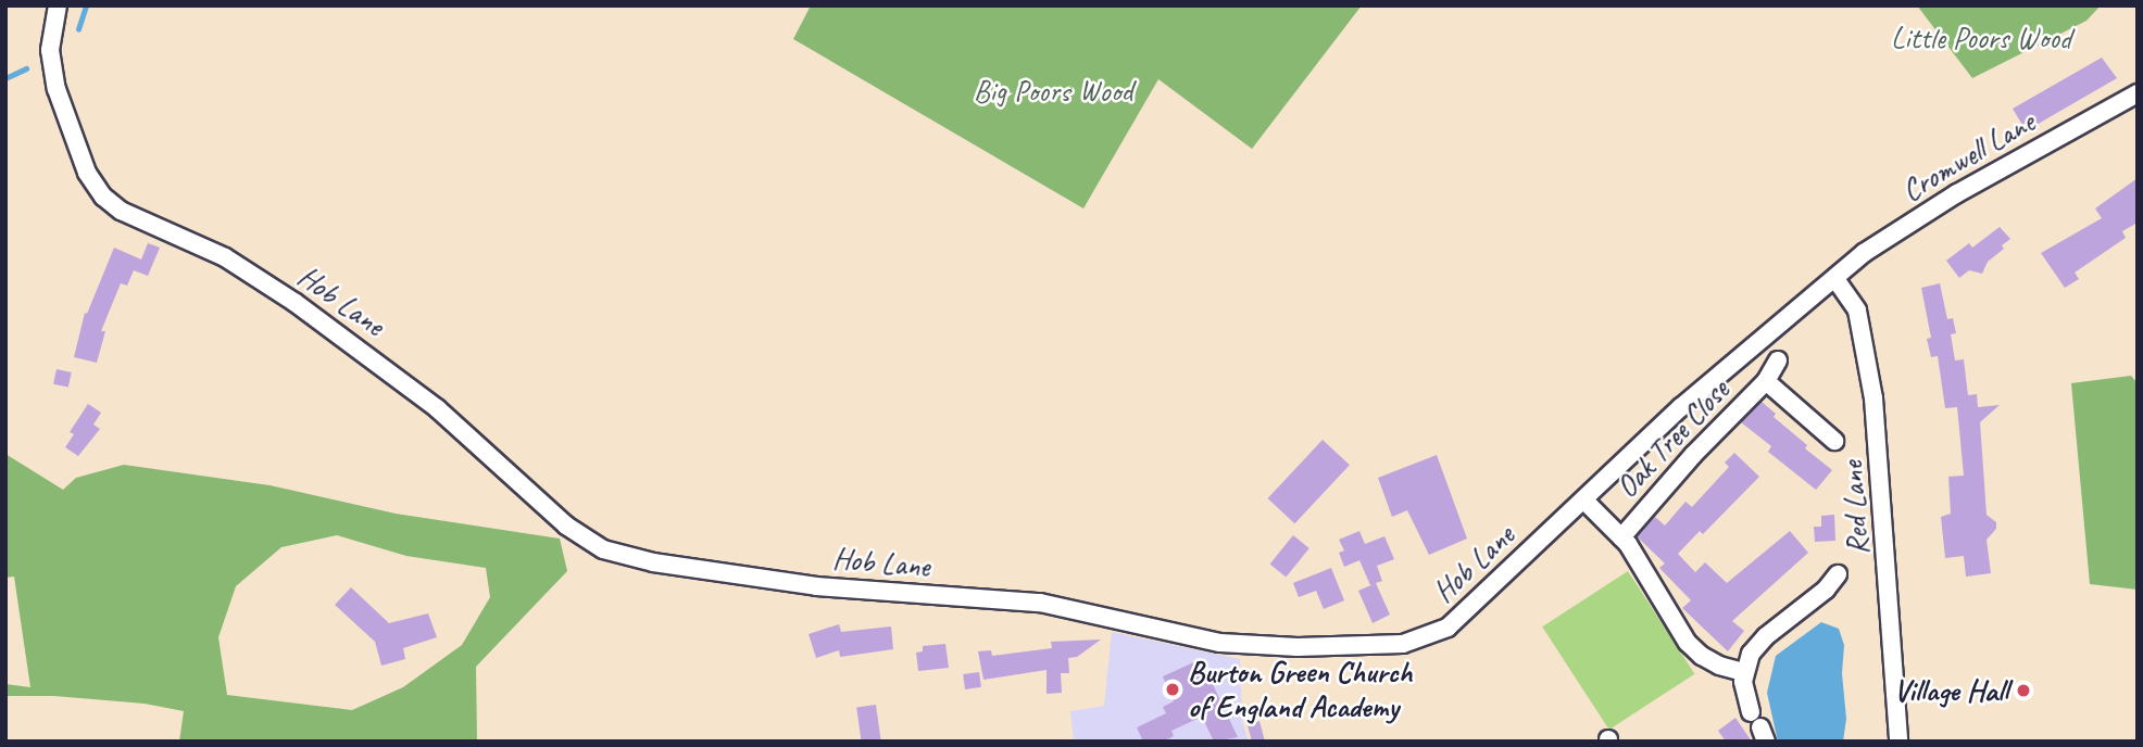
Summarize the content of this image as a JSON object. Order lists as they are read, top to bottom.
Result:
{
  "streets": {
    "street": [
      "Cromwell Lane",
      "Hob Lane",
      "Oak Tree Close",
      "Red Lane"
    ]
  },
  "crossings": [
    ["Cromwell Lane", "Hob Lane"],
    ["Cromwell Lane", "Red Lane"],
    ["Hob Lane", "Red Lane"]
  ],
  "parks": ["Little Poors Wood", "Big Poors Wood"],
  "places": ["Burton Green Church of England Academy", "Village Hall"]
}
